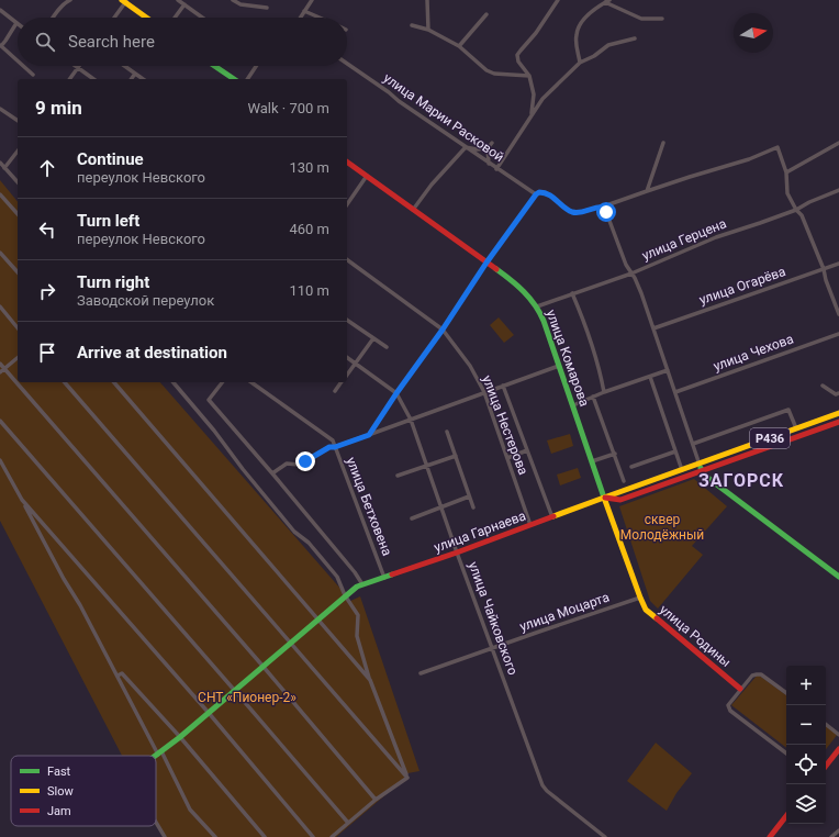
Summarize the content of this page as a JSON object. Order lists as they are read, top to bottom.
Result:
{
  "streets": {
    "street": [
      "улица Марии Расковой",
      "улица Герцена",
      "улица Огарёва",
      "улица Чехова",
      "улица Комарова",
      "улица Нестерова",
      "P436",
      "улица Бетховена",
      "улица Гарнаева",
      "улица Моцарта",
      "улица Чайковского",
      "улица Родины"
    ]
  },
  "crossings": [
    ["улица Герцена", "улица Комарова"],
    ["улица Комарова", "улица Гарнаева"],
    ["улица Комарова", "улица Родины"],
    ["улица Нестерова", "улица Гарнаева"],
    ["улица Бетховена", "улица Гарнаева"],
    ["улица Гарнаева", "улица Чайковского"],
    ["улица Гарнаева", "улица Родины"],
    ["улица Моцарта", "улица Чайковского"],
    ["улица Моцарта", "улица Родины"]
  ],
  "districts": ["ЗАГОРСК"],
  "parks": ["сквер Молодёжный", "СНТ «Пионер-2»"],
  "legend": ["Fast", "Slow", "Jam"],
  "north": "right",
  "page": {
    "search": "Search here",
    "heading": ["9 min", "Walk · 700 m"],
    "list": [
      ["Continue", "переулок Невского", "130 m"],
      ["Turn left", "переулок Невского", "460 m"],
      ["Turn right", "Заводской переулок", "110 m"],
      "Arrive at destination"
    ],
    "map_buttons": ["+", "−"]
  }
}
